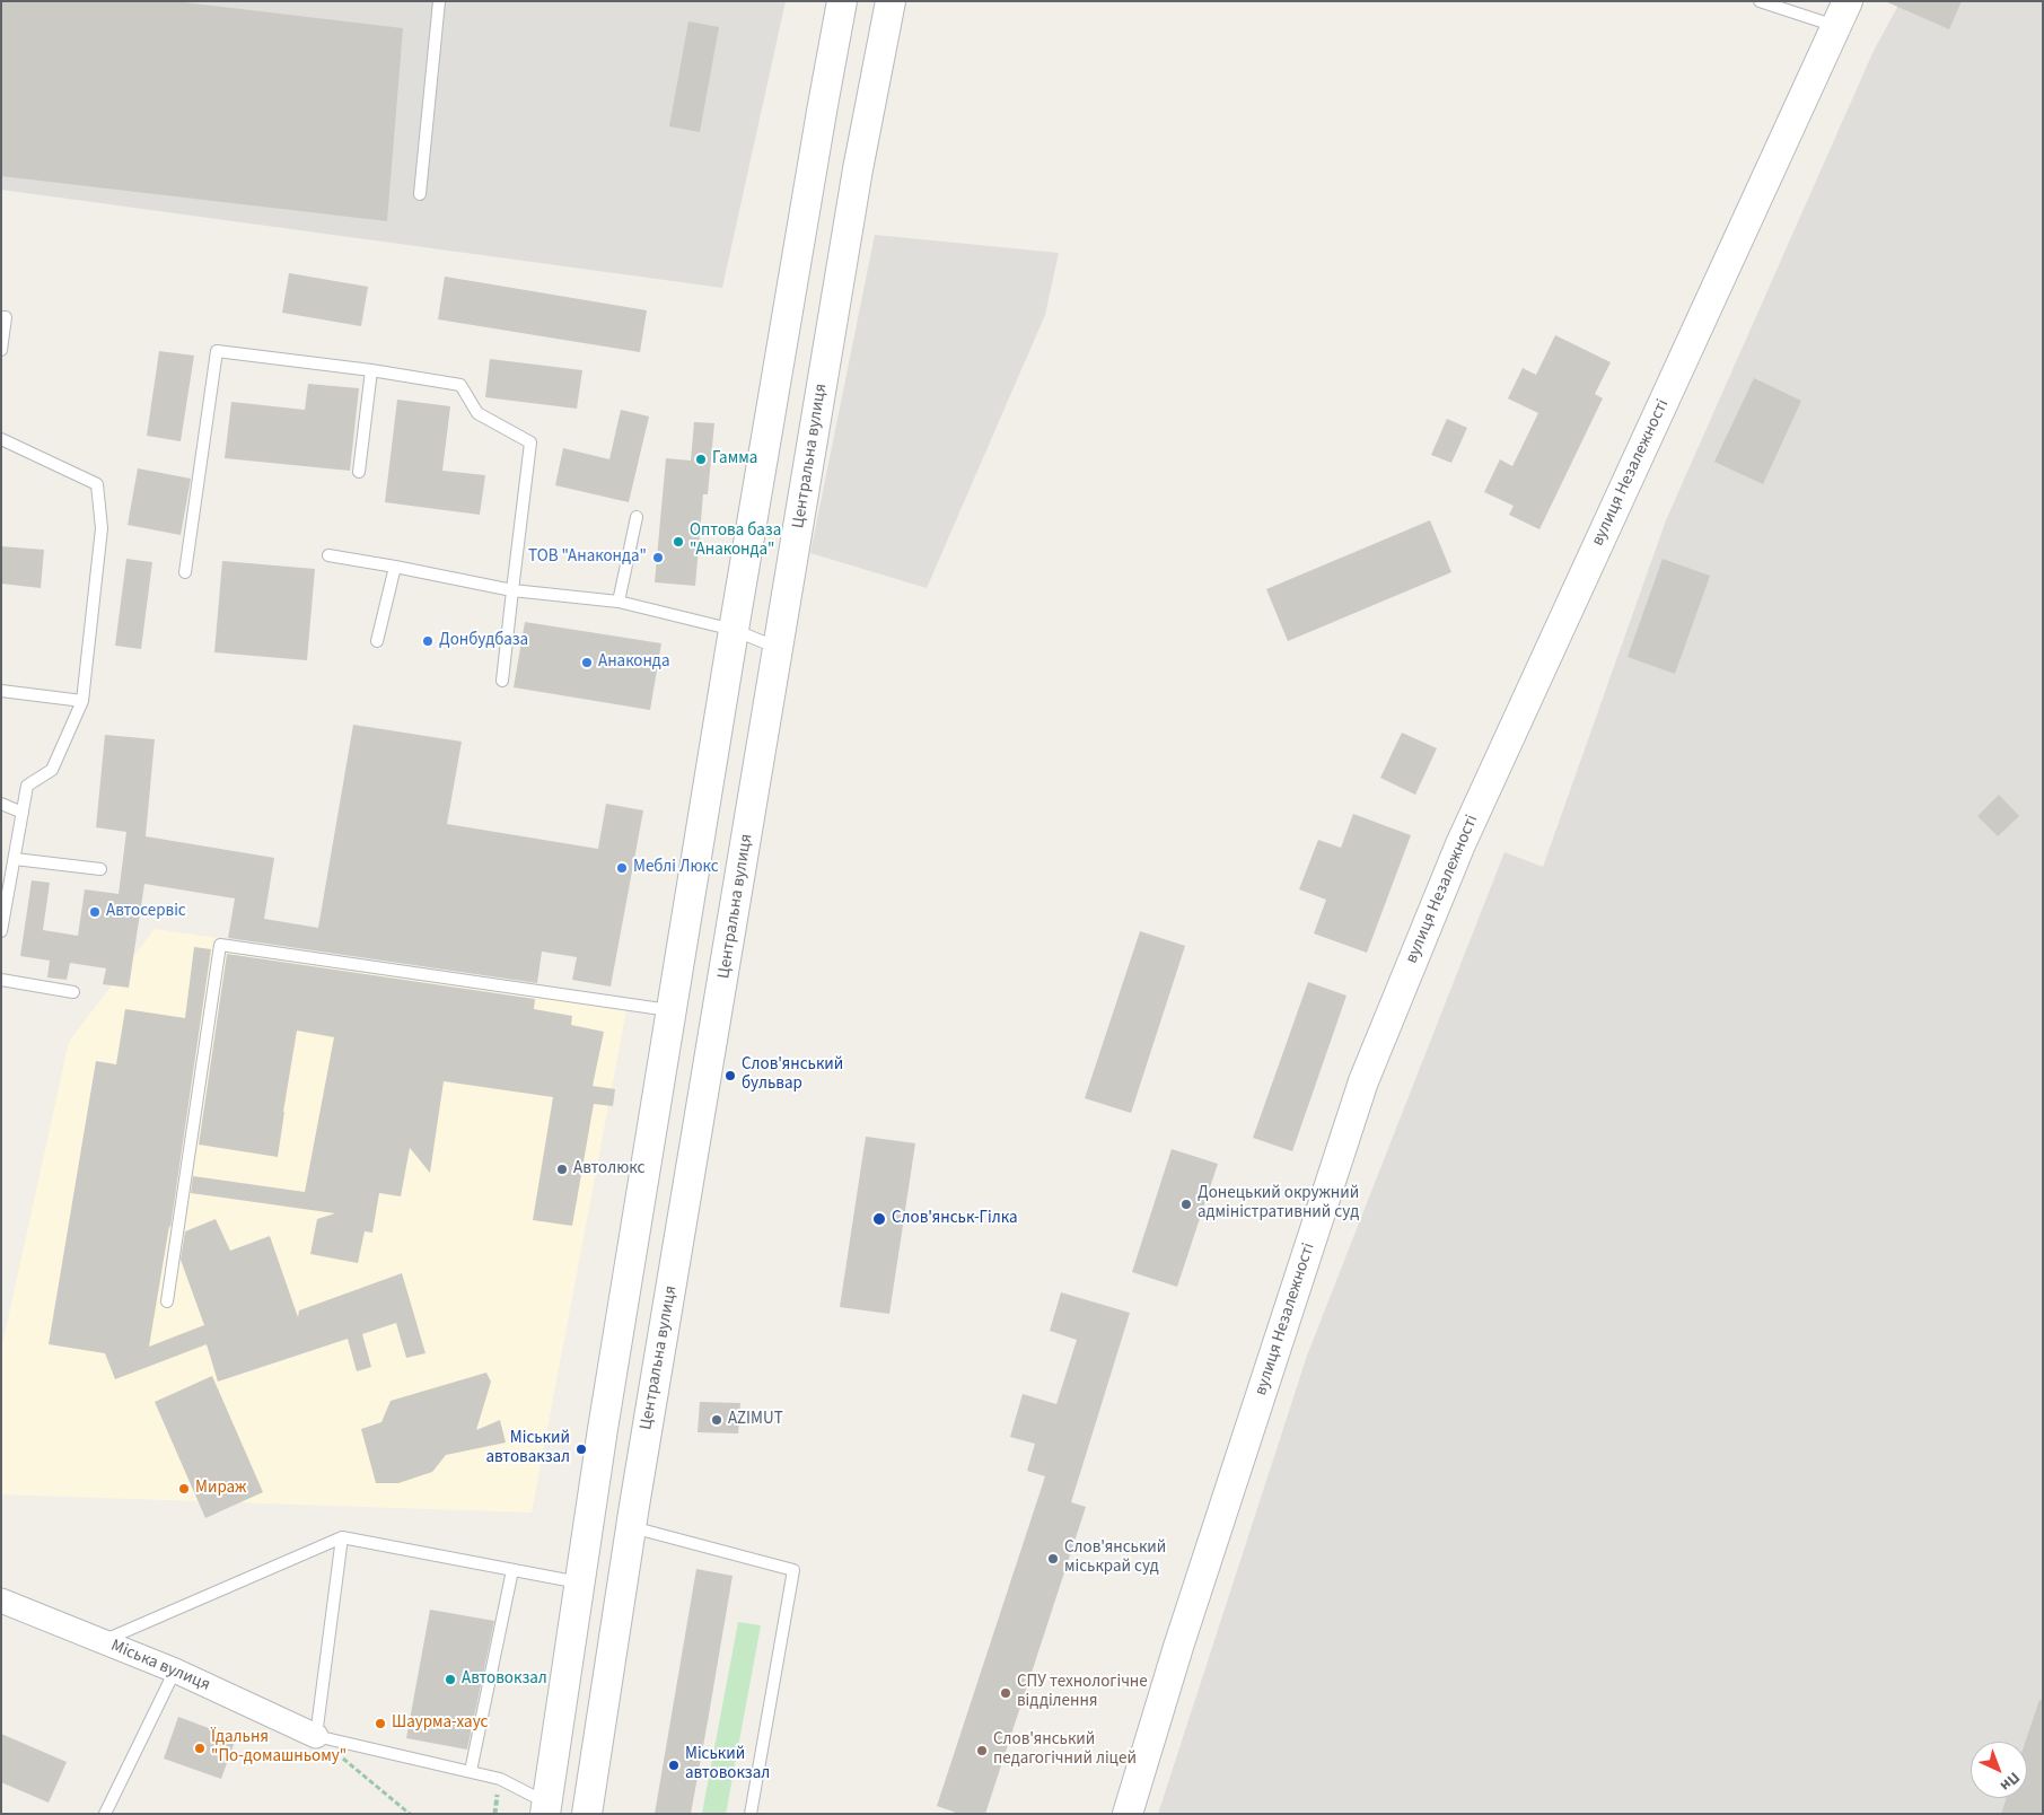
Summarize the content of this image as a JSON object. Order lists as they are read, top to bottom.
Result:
{
  "streets": {
    "street": ["Центральна вулиця", "вулиця Незалежності", "Міська вулиця"]
  },
  "places": [
    "Гамма",
    "Оптова база \"Анаконда\"",
    "ТОВ \"Анаконда\"",
    "Донбудбаза",
    "Анаконда",
    "Меблі Люкс",
    "Автосервіс",
    "Слов'янський бульвар",
    "Автолюкс",
    "Донецький окружний адміністративний суд",
    "Слов'янськ-Гілка",
    "AZIMUT",
    "Міський автовакзал",
    "Мираж",
    "Слов'янський міськрай суд",
    "Автовокзал",
    "СПУ технологічне відділення",
    "Шаурма-хаус",
    "Їдальня \"По-домашньому\"",
    "Слов'янський педагогічний ліцей",
    "Міський автовокзал"
  ],
  "north": "bottom right"
}
